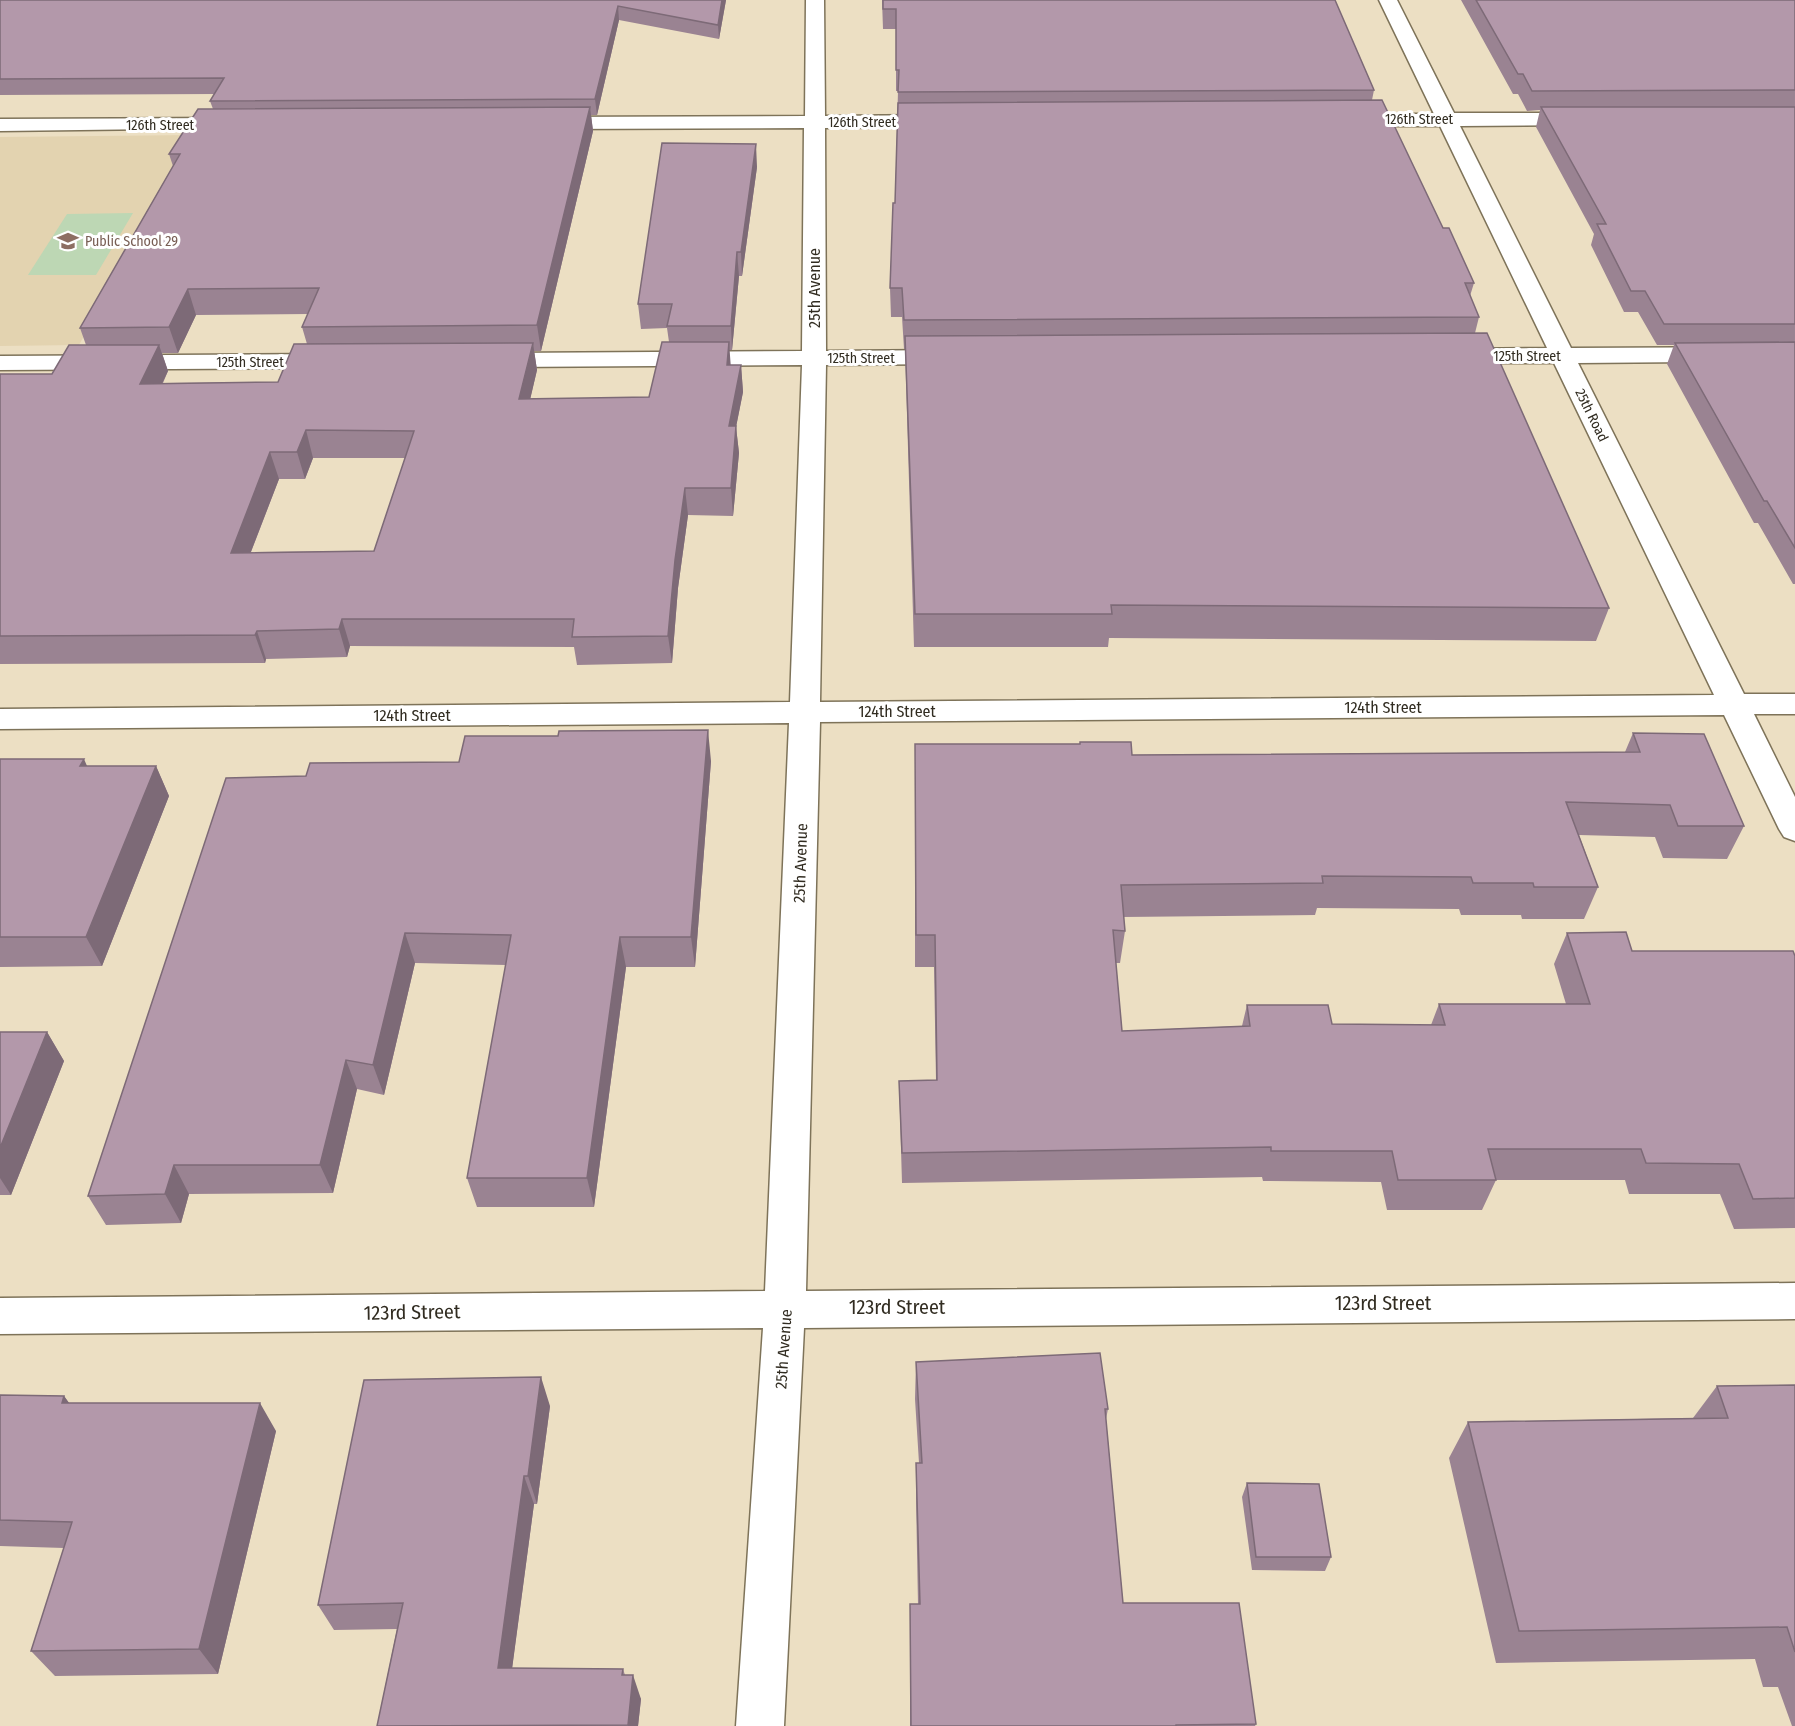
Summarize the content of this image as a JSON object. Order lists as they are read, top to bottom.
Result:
{
  "streets": {
    "street": [
      "126th Street",
      "25th Avenue",
      "125th Street",
      "25th Road",
      "124th Street",
      "123rd Street"
    ]
  },
  "crossings": [
    ["126th Street", "25th Avenue"],
    ["126th Street", "25th Road"],
    ["25th Avenue", "125th Street"],
    ["25th Avenue", "124th Street"],
    ["25th Avenue", "123rd Street"],
    ["125th Street", "25th Road"],
    ["25th Road", "124th Street"]
  ],
  "places": {
    "school or university": ["Public School 29"]
  }
}
